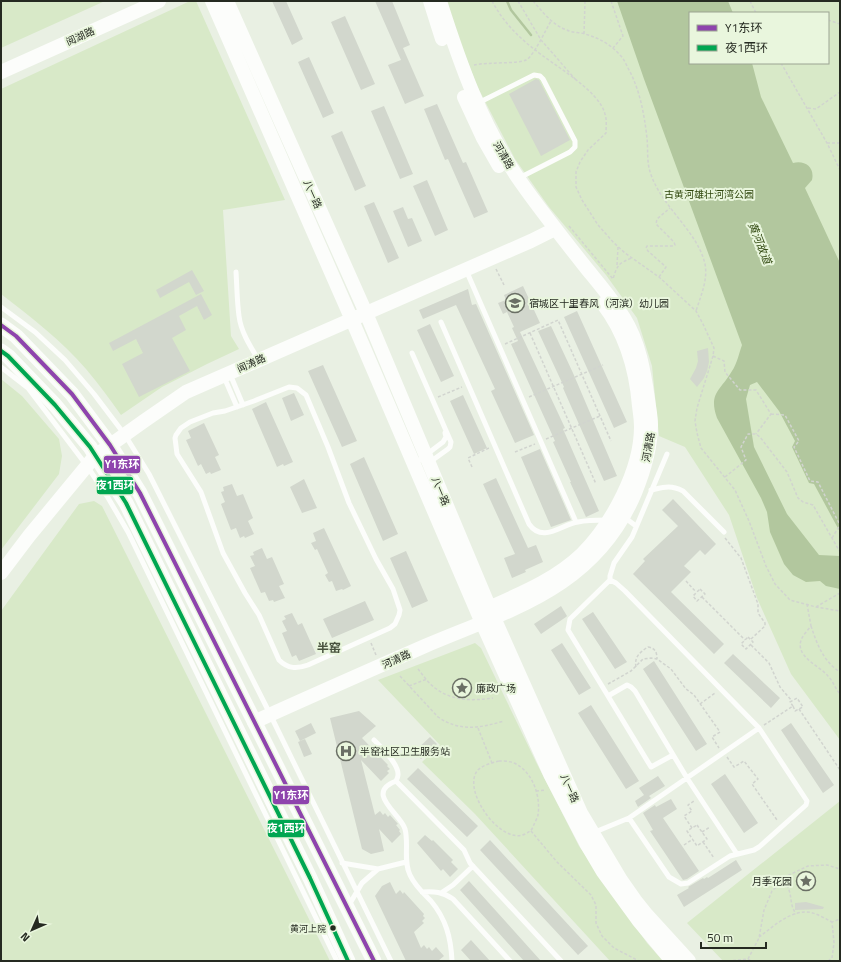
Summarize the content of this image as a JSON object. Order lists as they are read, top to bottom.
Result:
{
  "streets": {
    "street": [
      "阅湖路",
      "河清路",
      "八一路",
      "闻涛路"
    ]
  },
  "crossings": [
    ["河清路", "八一路"],
    ["河清路", "闻涛路"],
    ["八一路", "闻涛路"]
  ],
  "districts": ["半窑"],
  "water": ["黄河故道"],
  "parks": ["古黄河雄壮河湾公园"],
  "places": {
    "school or university": ["宿城区十里春风（河滨）幼儿园"],
    "place": ["廉政广场", "月季花园"],
    "hospital": ["半窑社区卫生服务站"],
    "other": ["黄河上院"]
  },
  "lines": ["transit line Y1东环", "transit line 夜1西环"],
  "legend": ["Y1东环", "夜1西环"],
  "scale_bar": "50 m",
  "north": "bottom left"
}
